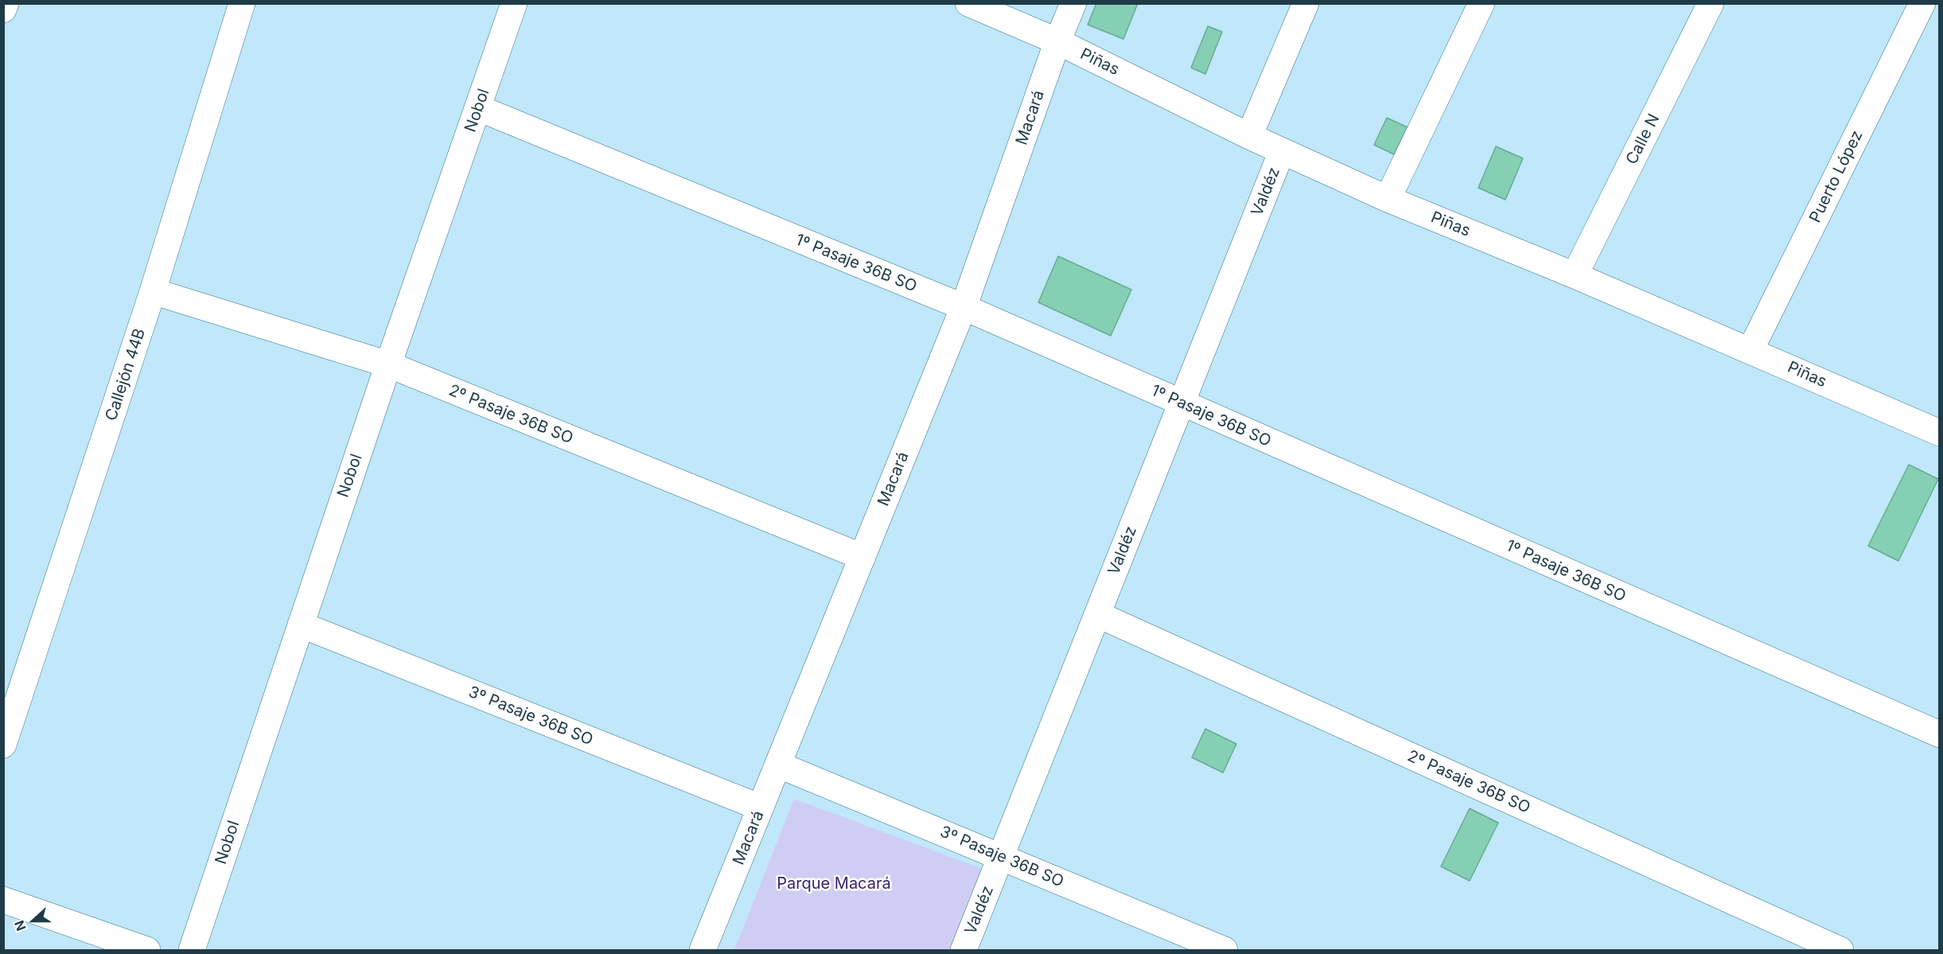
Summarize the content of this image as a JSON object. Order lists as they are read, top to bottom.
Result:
{
  "streets": {
    "street": [
      "Piñas",
      "Nobol",
      "Macará",
      "Calle N",
      "Puerto López",
      "Valdéz",
      "1º Pasaje 36B SO",
      "Callejón 44B",
      "2º Pasaje 36B SO",
      "3º Pasaje 36B SO"
    ]
  },
  "crossings": [
    ["Piñas", "Macará"],
    ["Piñas", "Calle N"],
    ["Piñas", "Puerto López"],
    ["Piñas", "Valdéz"],
    ["Nobol", "1º Pasaje 36B SO"],
    ["Nobol", "2º Pasaje 36B SO"],
    ["Nobol", "3º Pasaje 36B SO"],
    ["Macará", "1º Pasaje 36B SO"],
    ["Macará", "2º Pasaje 36B SO"],
    ["Macará", "3º Pasaje 36B SO"],
    ["Valdéz", "1º Pasaje 36B SO"],
    ["Valdéz", "2º Pasaje 36B SO"],
    ["Valdéz", "3º Pasaje 36B SO"],
    ["Callejón 44B", "2º Pasaje 36B SO"]
  ],
  "parks": ["Parque Macará"],
  "north": "left"
}
